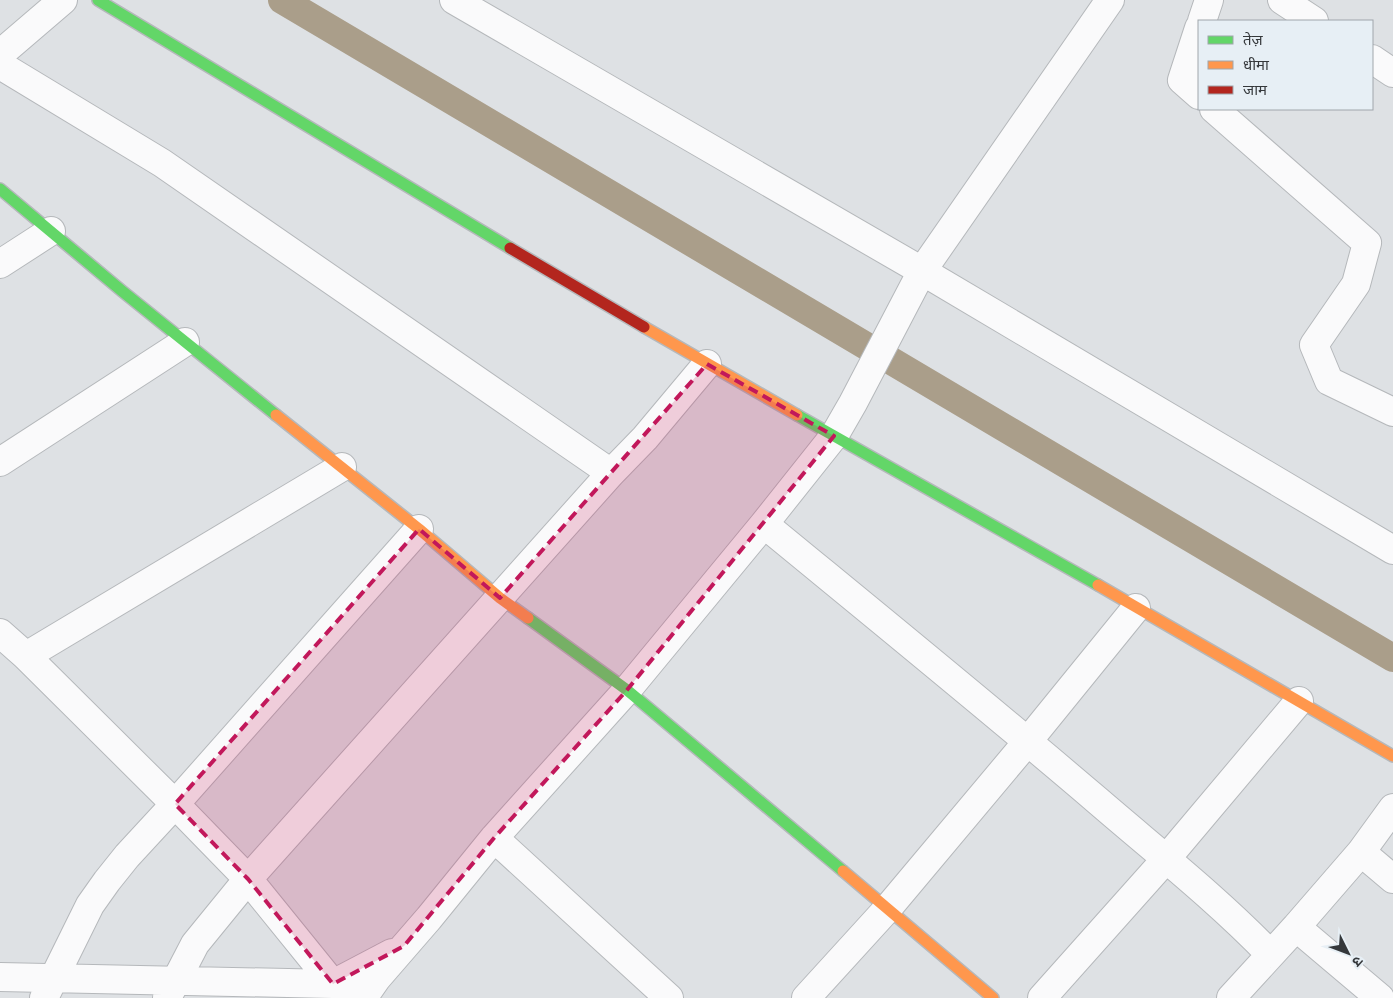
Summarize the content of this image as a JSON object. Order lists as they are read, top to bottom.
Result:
{
  "legend": ["तेज़", "धीमा", "जाम"],
  "north": "bottom right"
}
